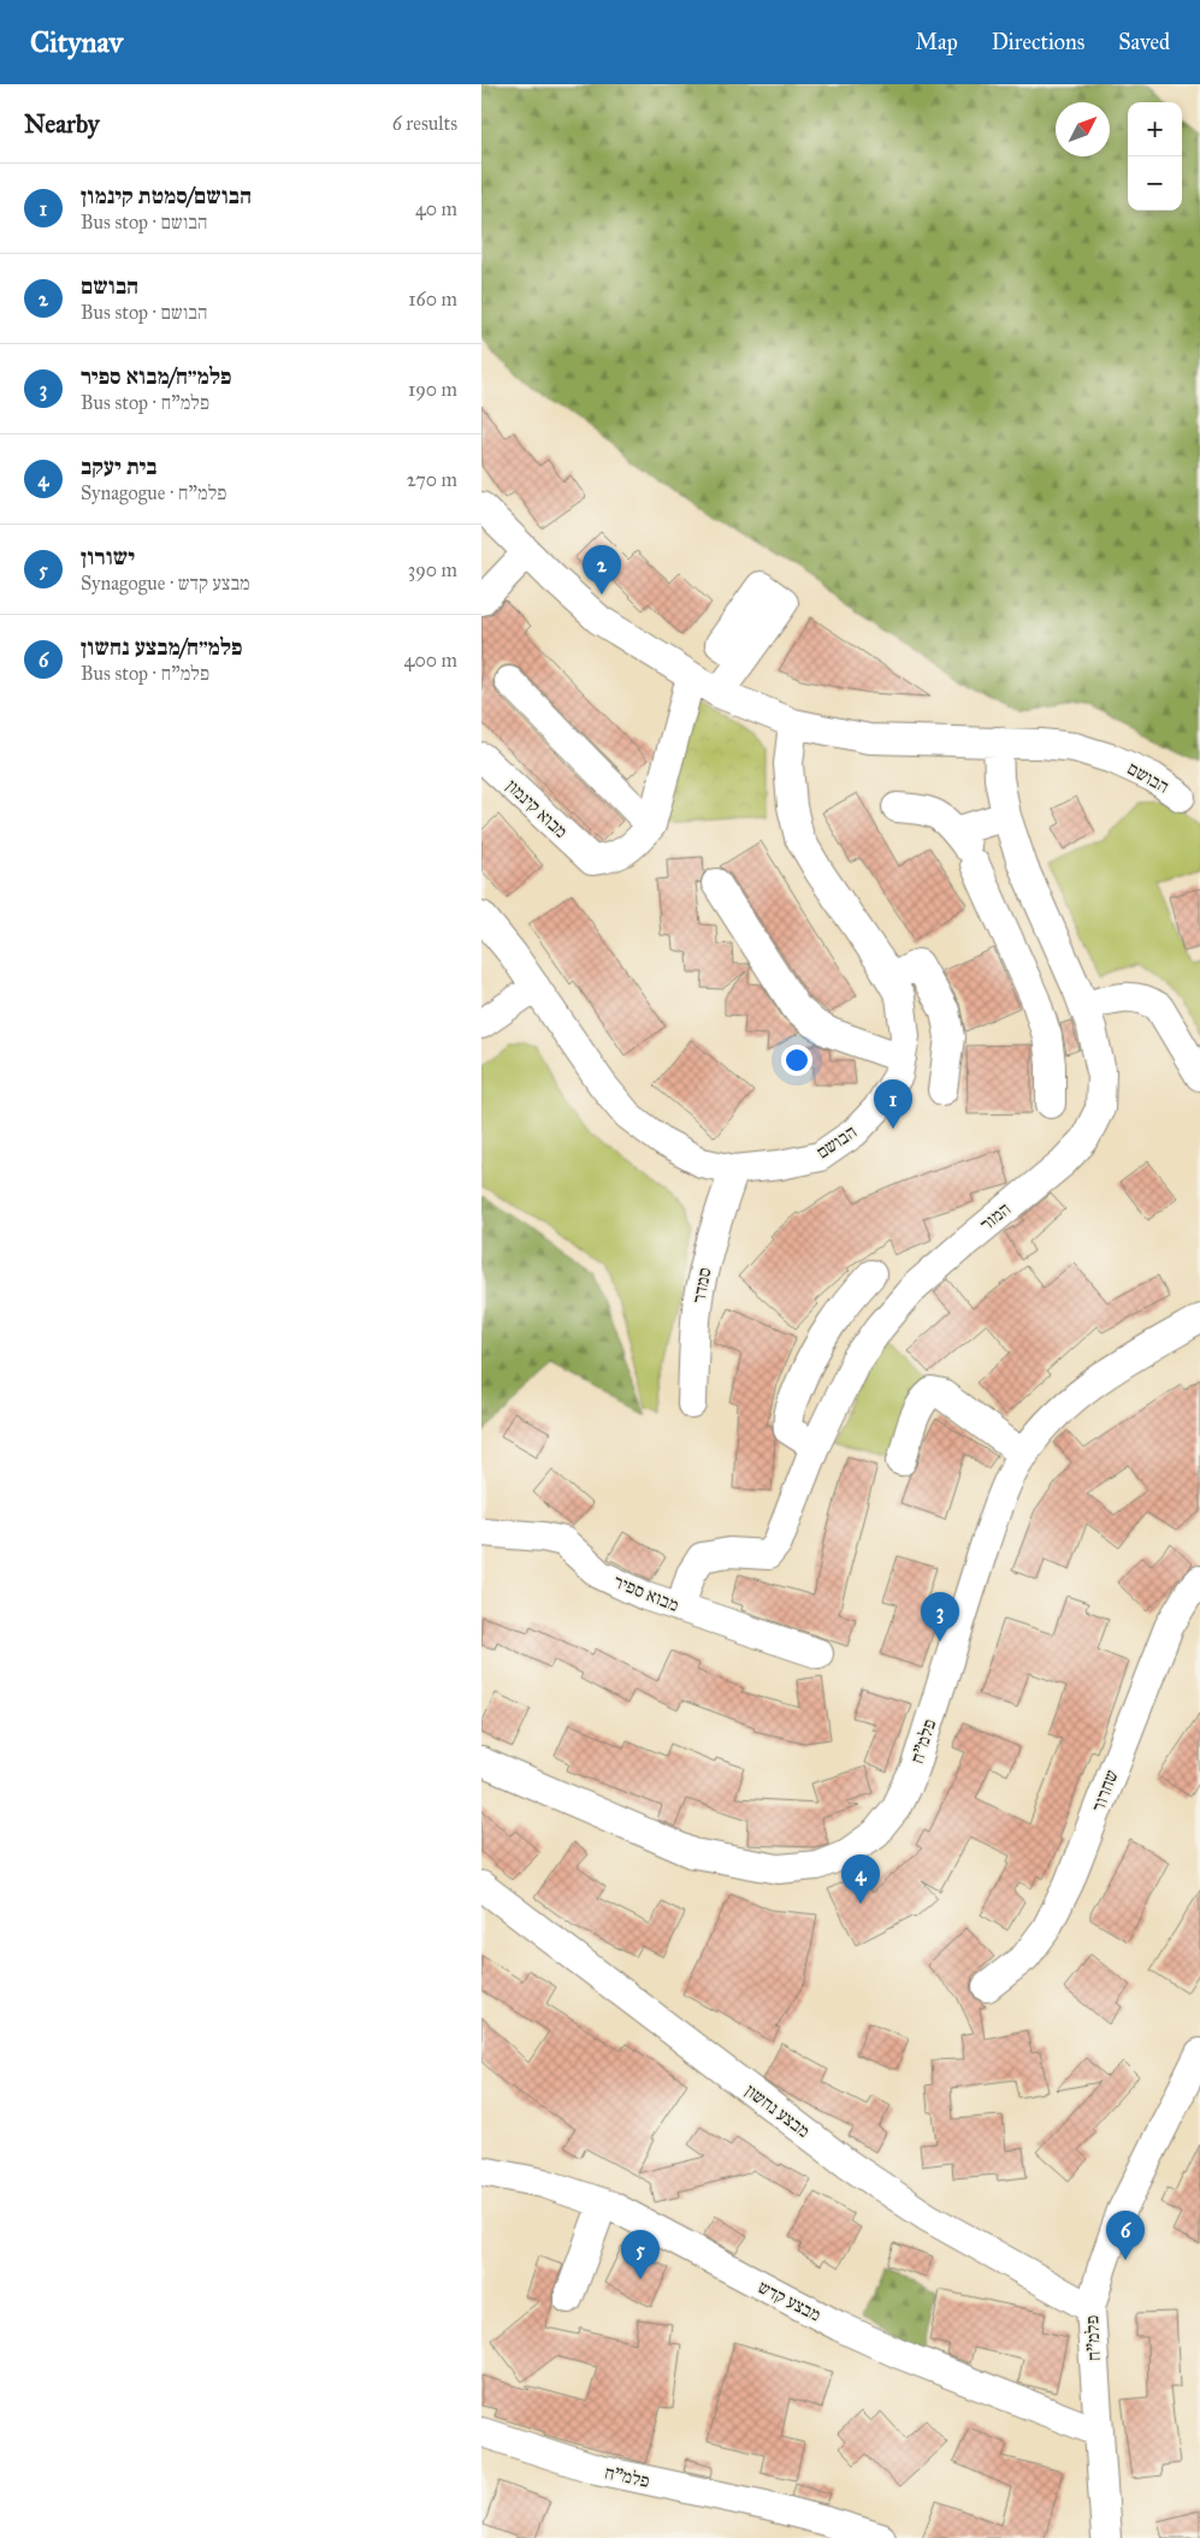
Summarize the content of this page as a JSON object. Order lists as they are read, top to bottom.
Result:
{
  "streets": {
    "street": [
      "הבושם",
      "מבוא קינמון",
      "המור",
      "סמדר",
      "מבוא ספיר",
      "פלמ\"ח",
      "שחרור",
      "מבצע נחשון",
      "מבצע קדש"
    ]
  },
  "crossings": [
    ["הבושם", "המור"],
    ["הבושם", "סמדר"],
    ["המור", "מבוא ספיר"],
    ["פלמ\"ח", "מבצע נחשון"],
    ["פלמ\"ח", "מבצע קדש"]
  ],
  "north": "top right",
  "page": {
    "header": "Citynav",
    "nav": ["Map", "Directions", "Saved"],
    "heading": ["Nearby", "6 results"],
    "map_buttons": ["+", "−"],
    "list": [
      {
        "mark": "1",
        "name": "הבושם/סמטת קינמון",
        "note": "Bus stop · הבושם",
        "value": "40 m"
      },
      {
        "mark": "2",
        "name": "הבושם",
        "note": "Bus stop · הבושם",
        "value": "160 m"
      },
      {
        "mark": "3",
        "name": "פלמ״ח/מבוא ספיר",
        "note": "Bus stop · פלמ\"ח",
        "value": "190 m"
      },
      {
        "mark": "4",
        "name": "בית יעקב",
        "note": "Synagogue · פלמ\"ח",
        "value": "270 m"
      },
      {
        "mark": "5",
        "name": "ישורון",
        "note": "Synagogue · מבצע קדש",
        "value": "390 m"
      },
      {
        "mark": "6",
        "name": "פלמ״ח/מבצע נחשון",
        "note": "Bus stop · פלמ\"ח",
        "value": "400 m"
      }
    ],
    "pins": [
      "2",
      "1",
      "3",
      "4",
      "6",
      "5"
    ]
  }
}
